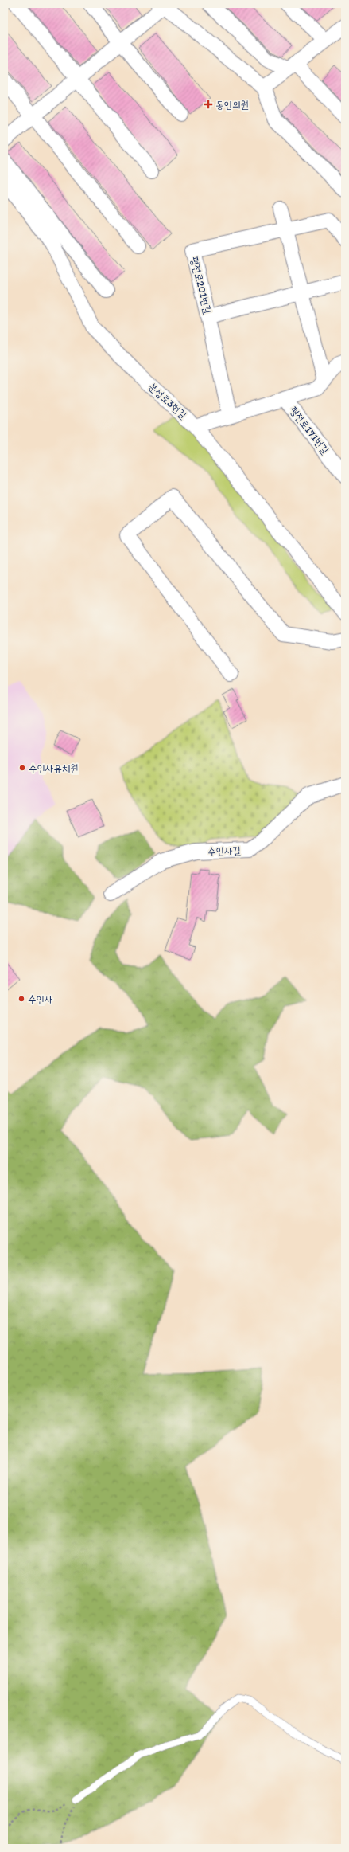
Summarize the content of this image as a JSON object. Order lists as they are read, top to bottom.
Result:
{
  "streets": {
    "street": [
      "평전로201번길",
      "분성로3번길",
      "평전로171번길",
      "수인사길"
    ]
  },
  "places": {
    "health": ["동인의원"],
    "other": ["수인사유치원", "수인사"]
  }
}
